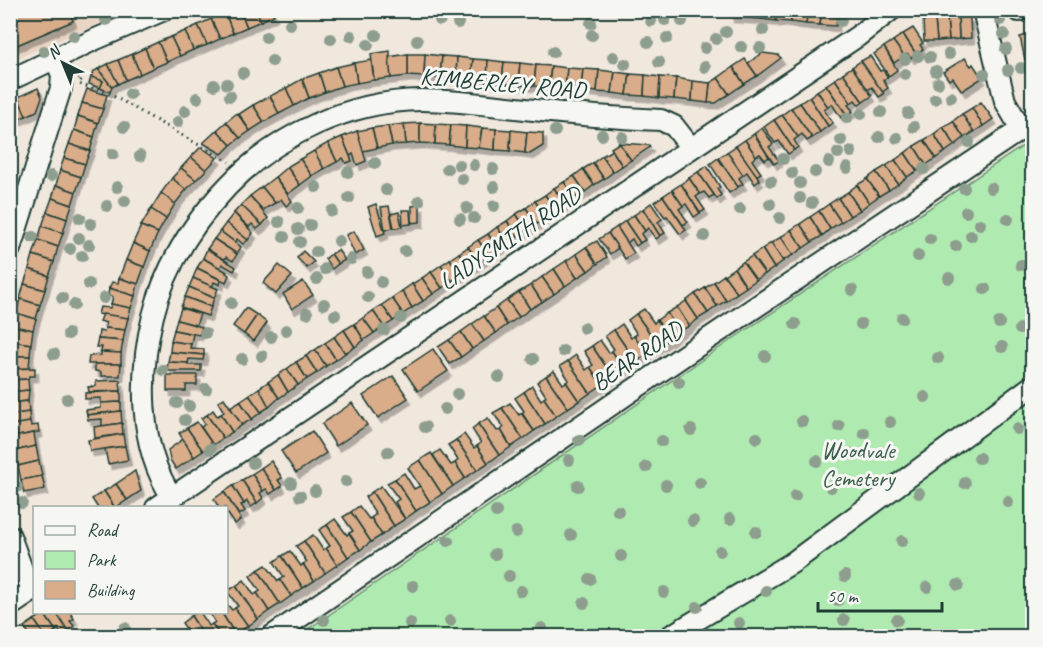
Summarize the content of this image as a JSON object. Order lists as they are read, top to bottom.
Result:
{
  "streets": {
    "street": ["KIMBERLEY ROAD", "LADYSMITH ROAD", "BEAR ROAD"]
  },
  "crossings": [
    ["KIMBERLEY ROAD", "LADYSMITH ROAD"]
  ],
  "parks": ["Woodvale Cemetery"],
  "legend": ["Road", "Park", "Building"],
  "scale_bar": "50 m",
  "north": "top left"
}
